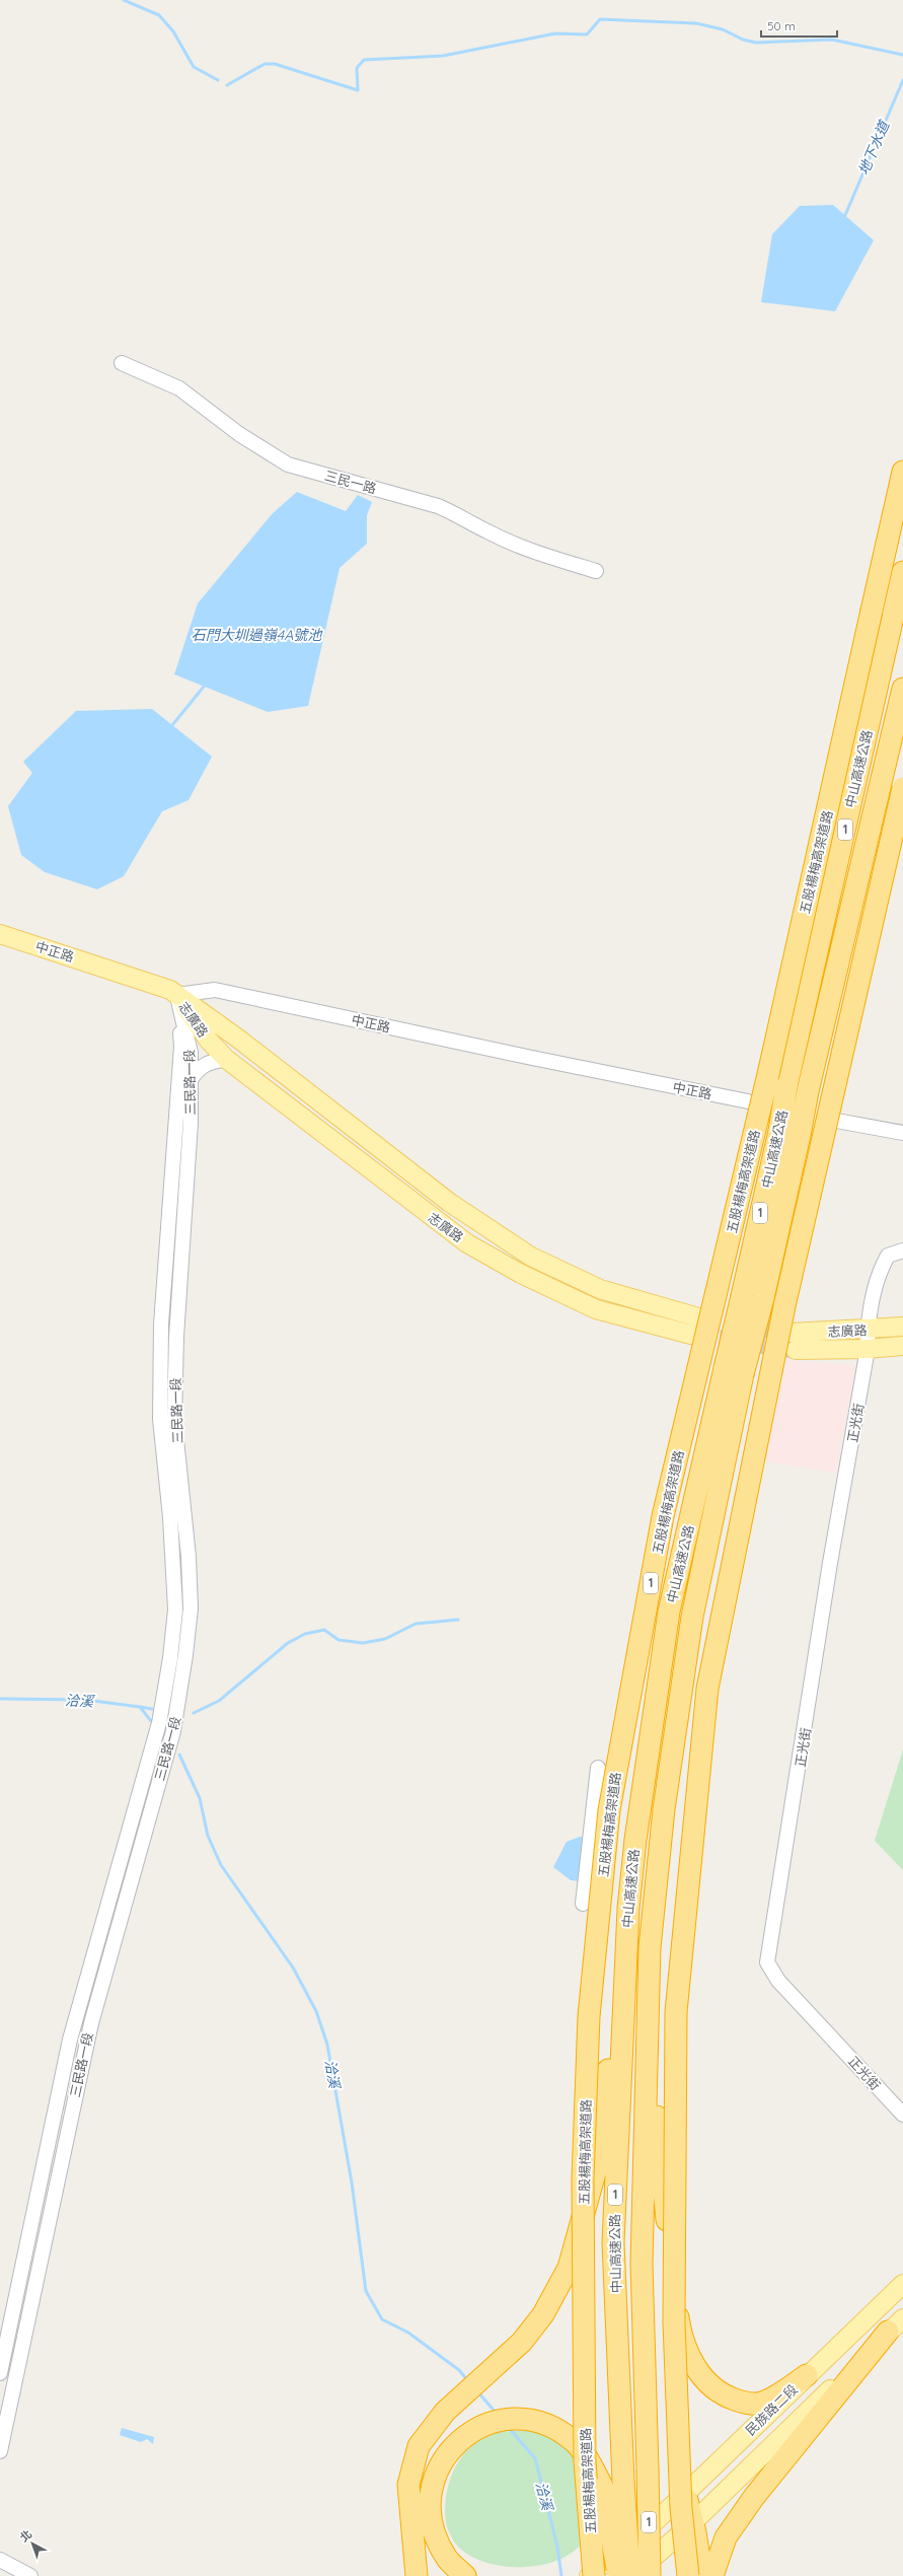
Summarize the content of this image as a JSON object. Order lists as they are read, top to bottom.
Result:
{
  "streets": {
    "highway": ["中山高速公路", "1", "五股楊梅高架道路"],
    "main road": ["中正路", "志廣路", "民族路二段"],
    "street": ["三民一路", "三民路一段", "正光街"]
  },
  "crossings": [
    ["中山高速公路", "民族路二段"],
    ["中正路", "志廣路"],
    ["中正路", "三民路一段"],
    ["志廣路", "三民路一段"],
    ["志廣路", "正光街"]
  ],
  "water": ["地下水道", "石門大圳過嶺4A號池", "洽溪"],
  "scale_bar": "50 m",
  "north": "top left"
}
